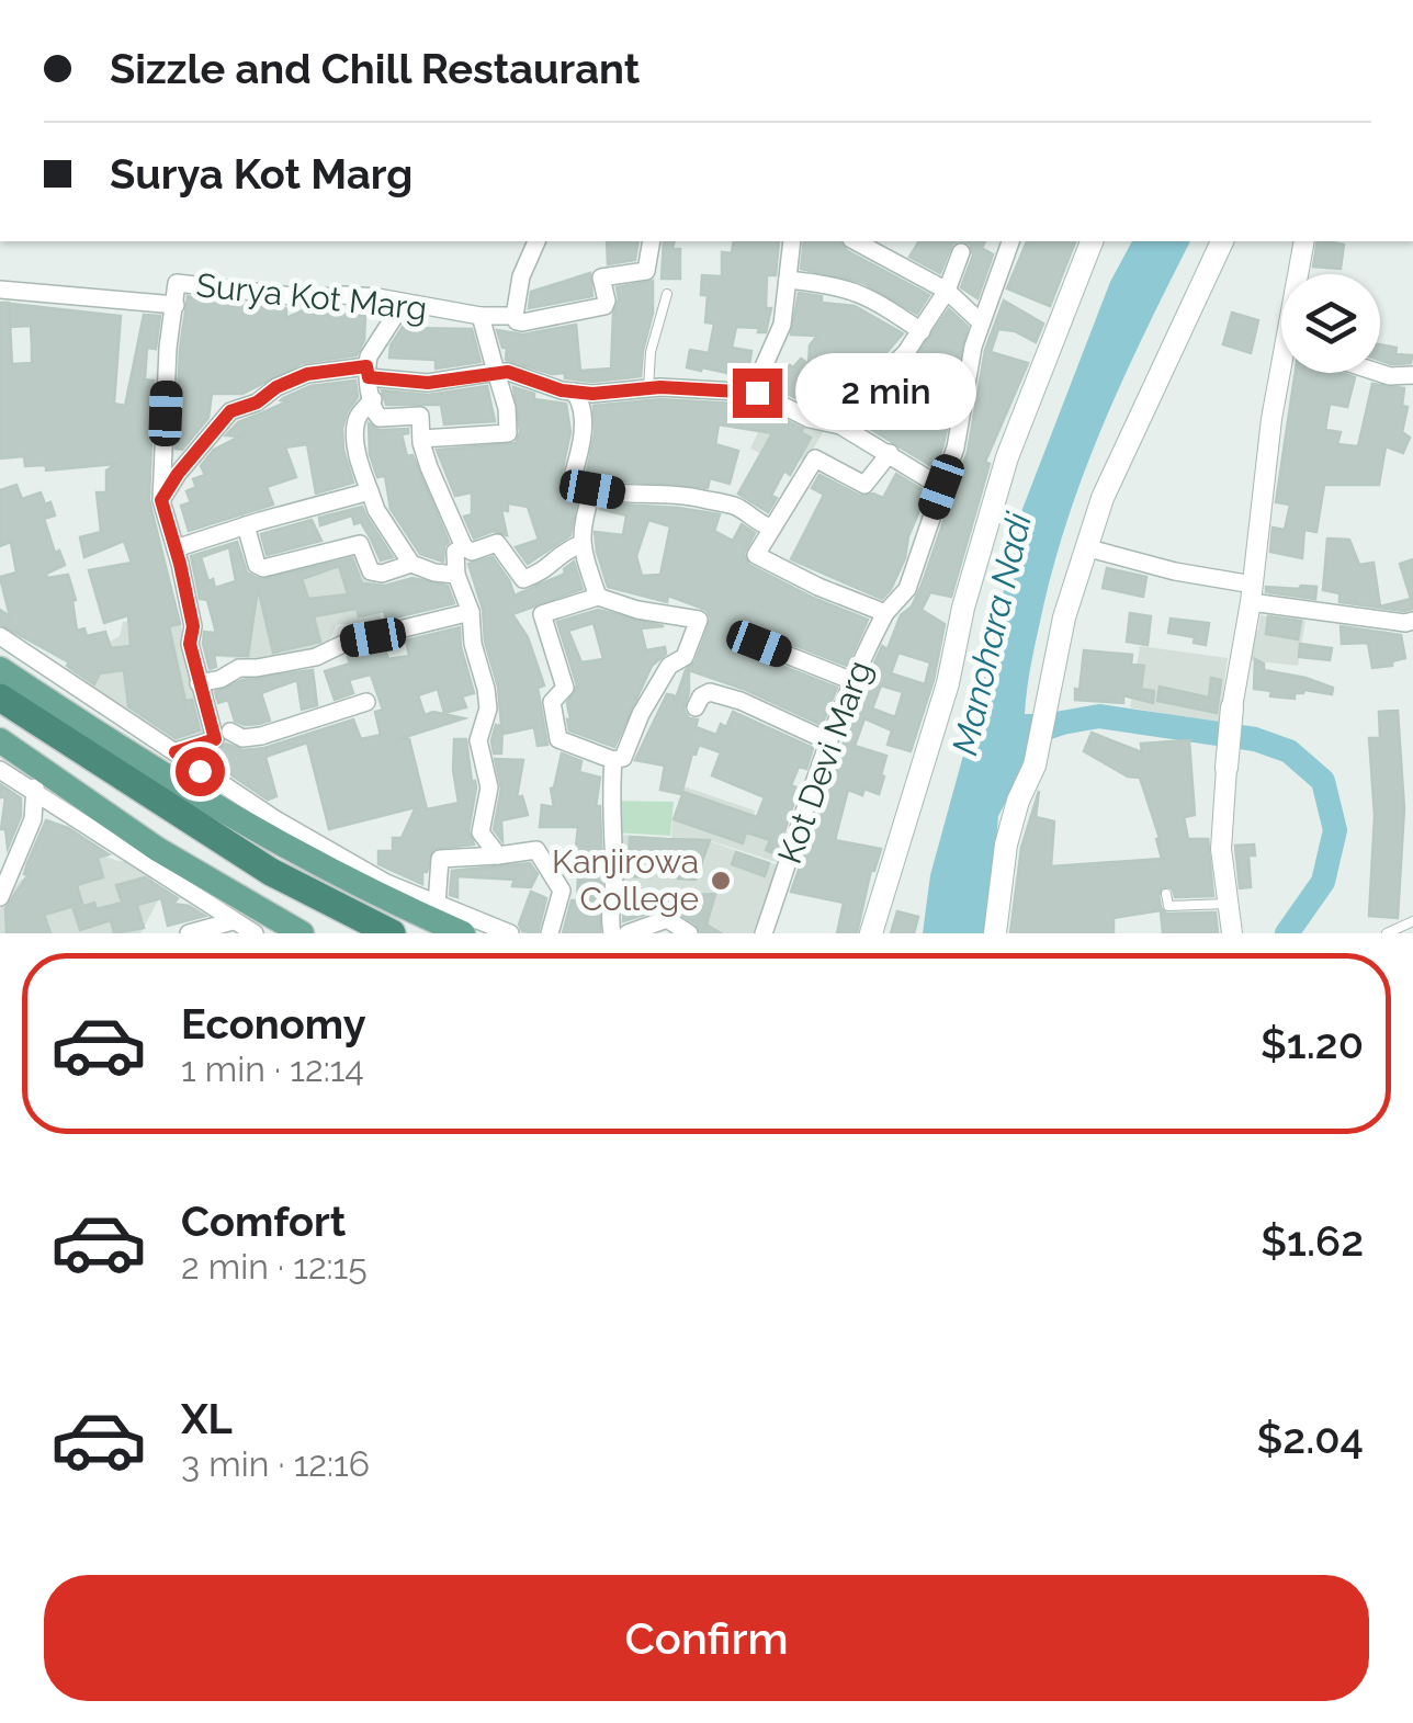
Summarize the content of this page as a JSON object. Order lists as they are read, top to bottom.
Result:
{
  "streets": {
    "street": ["Surya Kot Marg", "Kot Devi Marg"]
  },
  "water": ["Manohara Nadi"],
  "places": ["Kanjirowa College"],
  "page": {
    "banner": ["Sizzle and Chill Restaurant", "Surya Kot Marg"],
    "bubble": "2 min",
    "list": [
      {
        "name": "Economy",
        "note": "1 min · 12:14",
        "value": "$1.20"
      },
      {
        "name": "Comfort",
        "note": "2 min · 12:15",
        "value": "$1.62"
      },
      {
        "name": "XL",
        "note": "3 min · 12:16",
        "value": "$2.04"
      }
    ],
    "buttons": "Confirm"
  }
}
